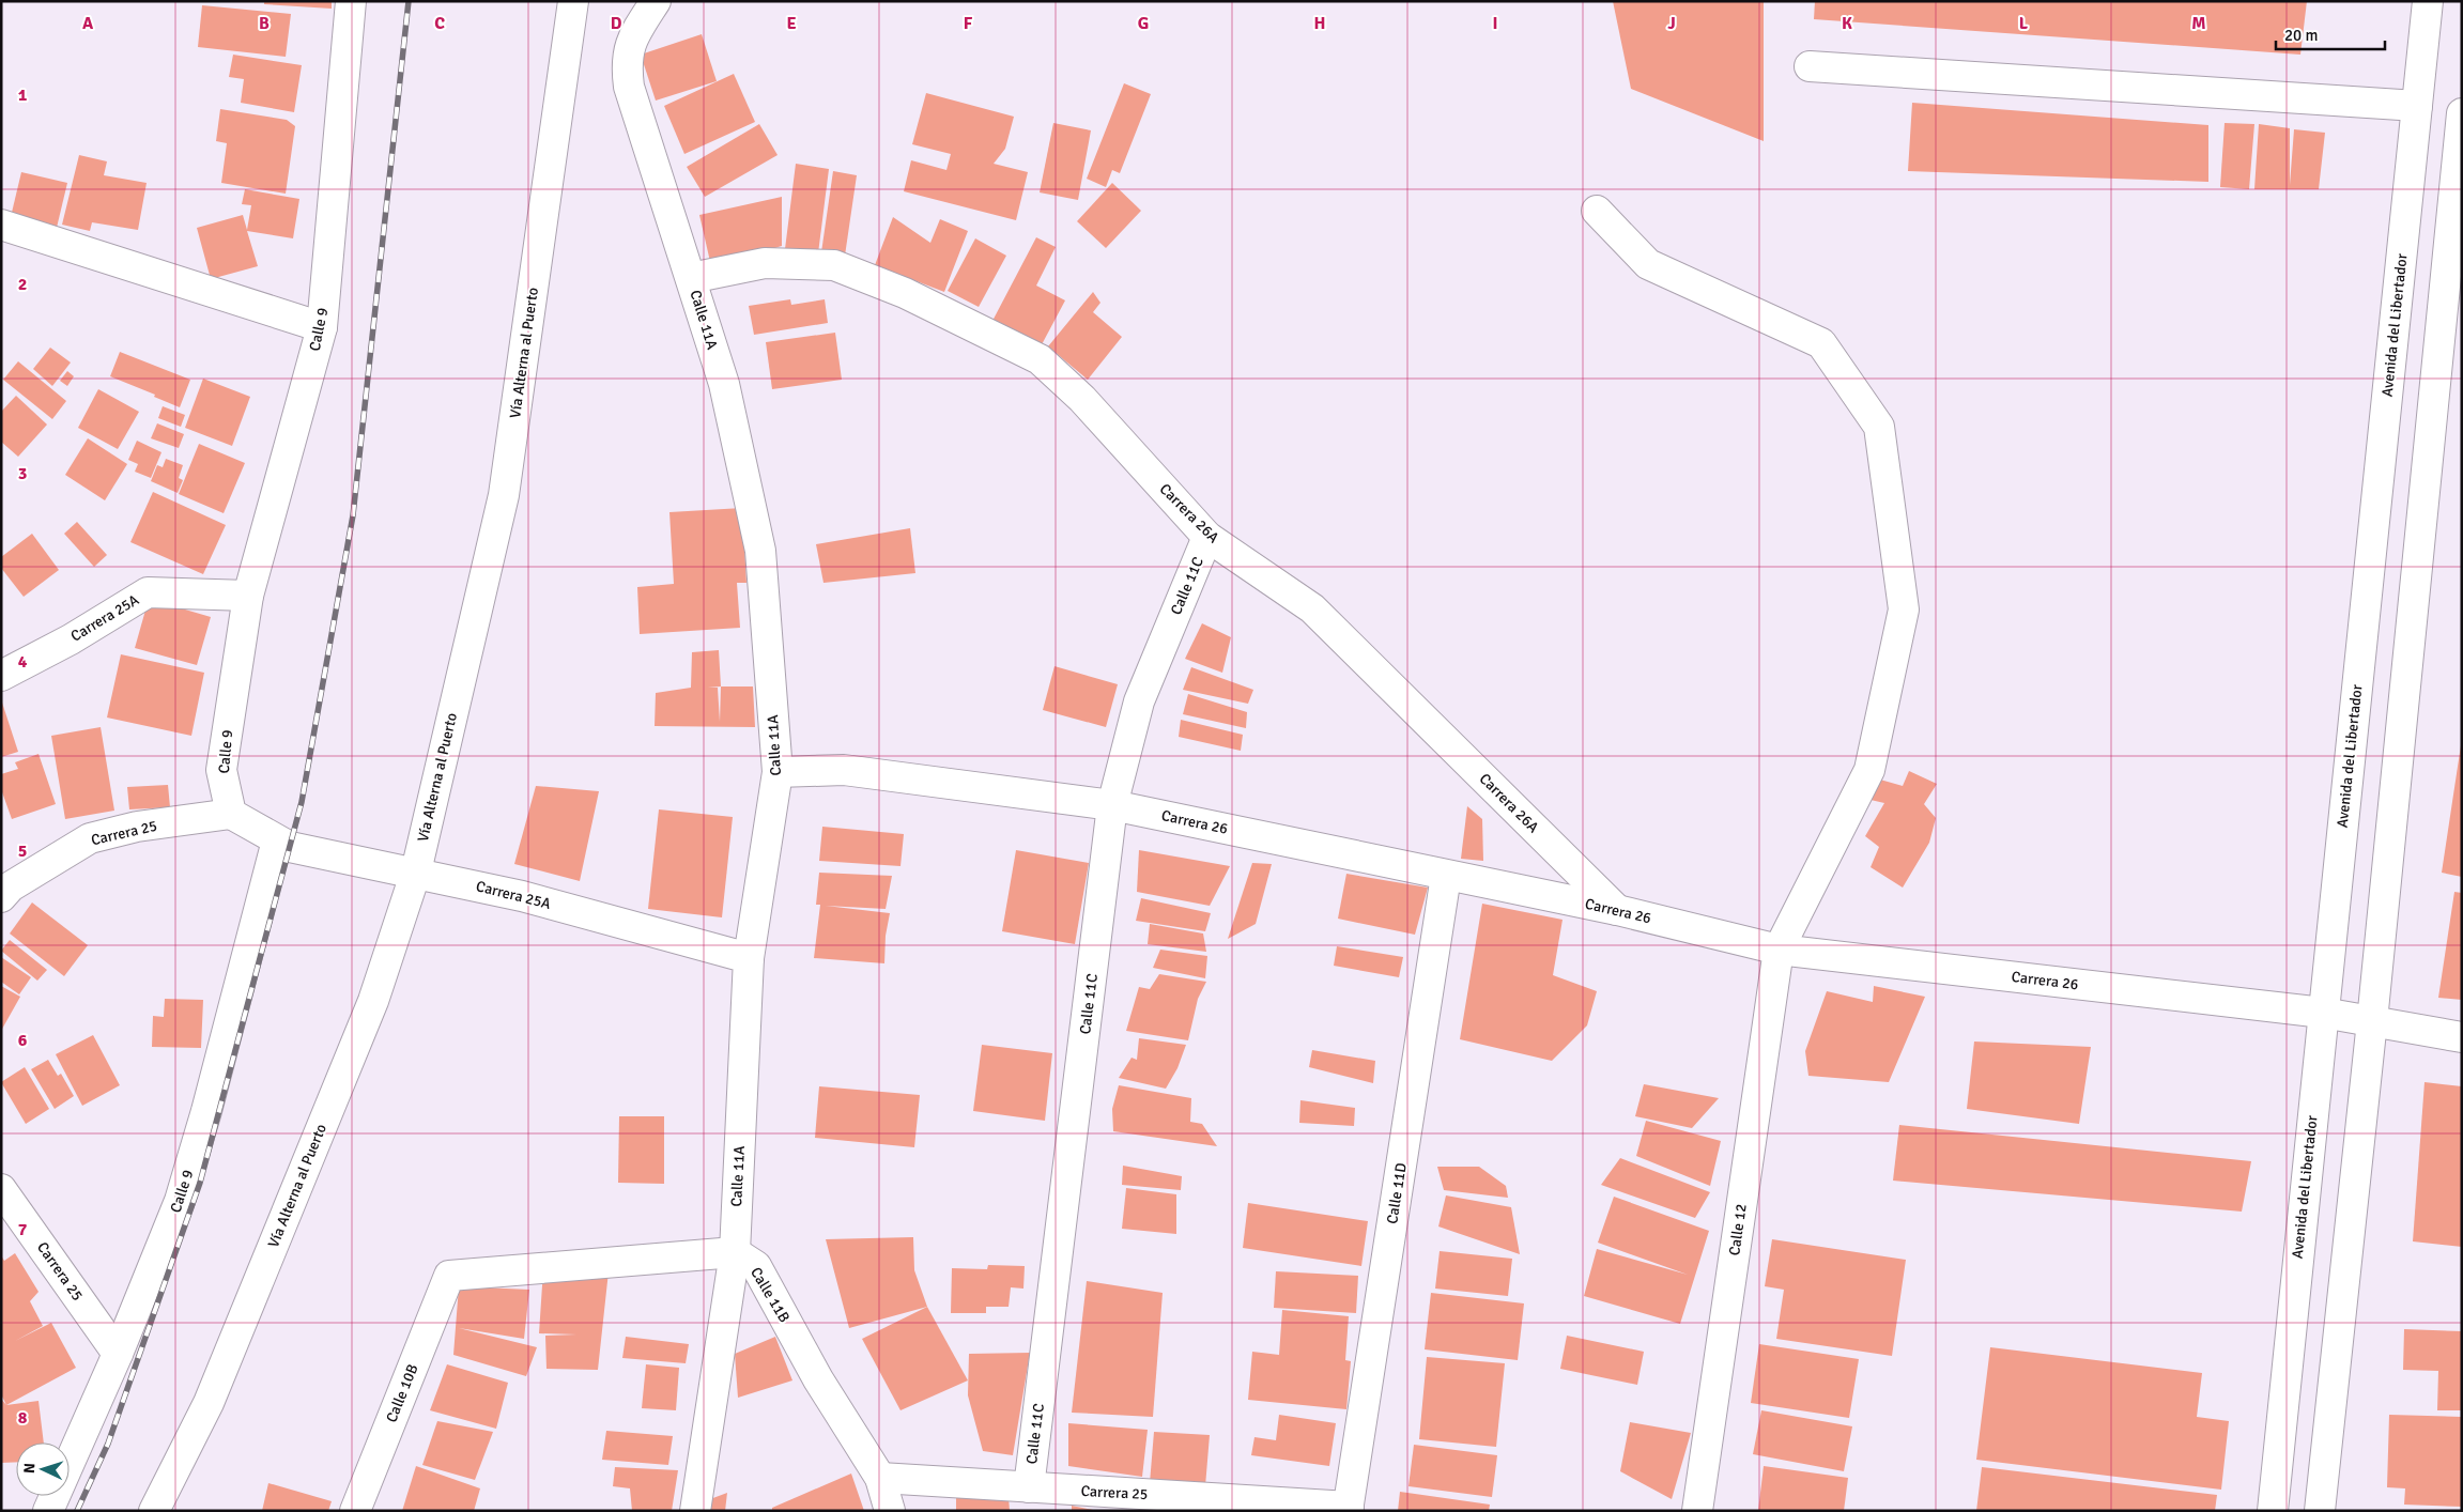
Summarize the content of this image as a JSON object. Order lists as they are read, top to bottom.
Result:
{
  "streets": {
    "street": [
      "Calle 11A",
      "Avenida del Libertador",
      "Calle 9",
      "Vía Alterna al Puerto",
      "Carrera 26A",
      "Calle 11C",
      "Carrera 25A",
      "Carrera 26",
      "Carrera 25",
      "Calle 11D",
      "Calle 12",
      "Calle 11B",
      "Calle 10B"
    ]
  },
  "crossings": [
    ["Calle 11A", "Carrera 26A"],
    ["Calle 11A", "Carrera 25A"],
    ["Calle 11A", "Carrera 26"],
    ["Calle 11A", "Calle 11B"],
    ["Calle 11A", "Calle 10B"],
    ["Avenida del Libertador", "Carrera 26"],
    ["Calle 9", "Carrera 25A"],
    ["Calle 9", "Carrera 25"],
    ["Vía Alterna al Puerto", "Carrera 25A"],
    ["Carrera 26A", "Calle 11C"],
    ["Carrera 26A", "Carrera 26"],
    ["Calle 11C", "Carrera 26"],
    ["Calle 11C", "Carrera 25"],
    ["Carrera 26", "Calle 11D"],
    ["Carrera 26", "Calle 12"],
    ["Carrera 25", "Calle 11D"],
    ["Carrera 25", "Calle 11B"],
    ["Calle 11B", "Calle 10B"]
  ],
  "scale_bar": "20 m",
  "north": "left",
  "grid": {
    "columns": [
      "A",
      "B",
      "C",
      "D",
      "E",
      "F",
      "G",
      "H",
      "I",
      "J",
      "K",
      "L",
      "M"
    ],
    "rows": [
      "1",
      "2",
      "3",
      "4",
      "5",
      "6",
      "7",
      "8"
    ]
  }
}
